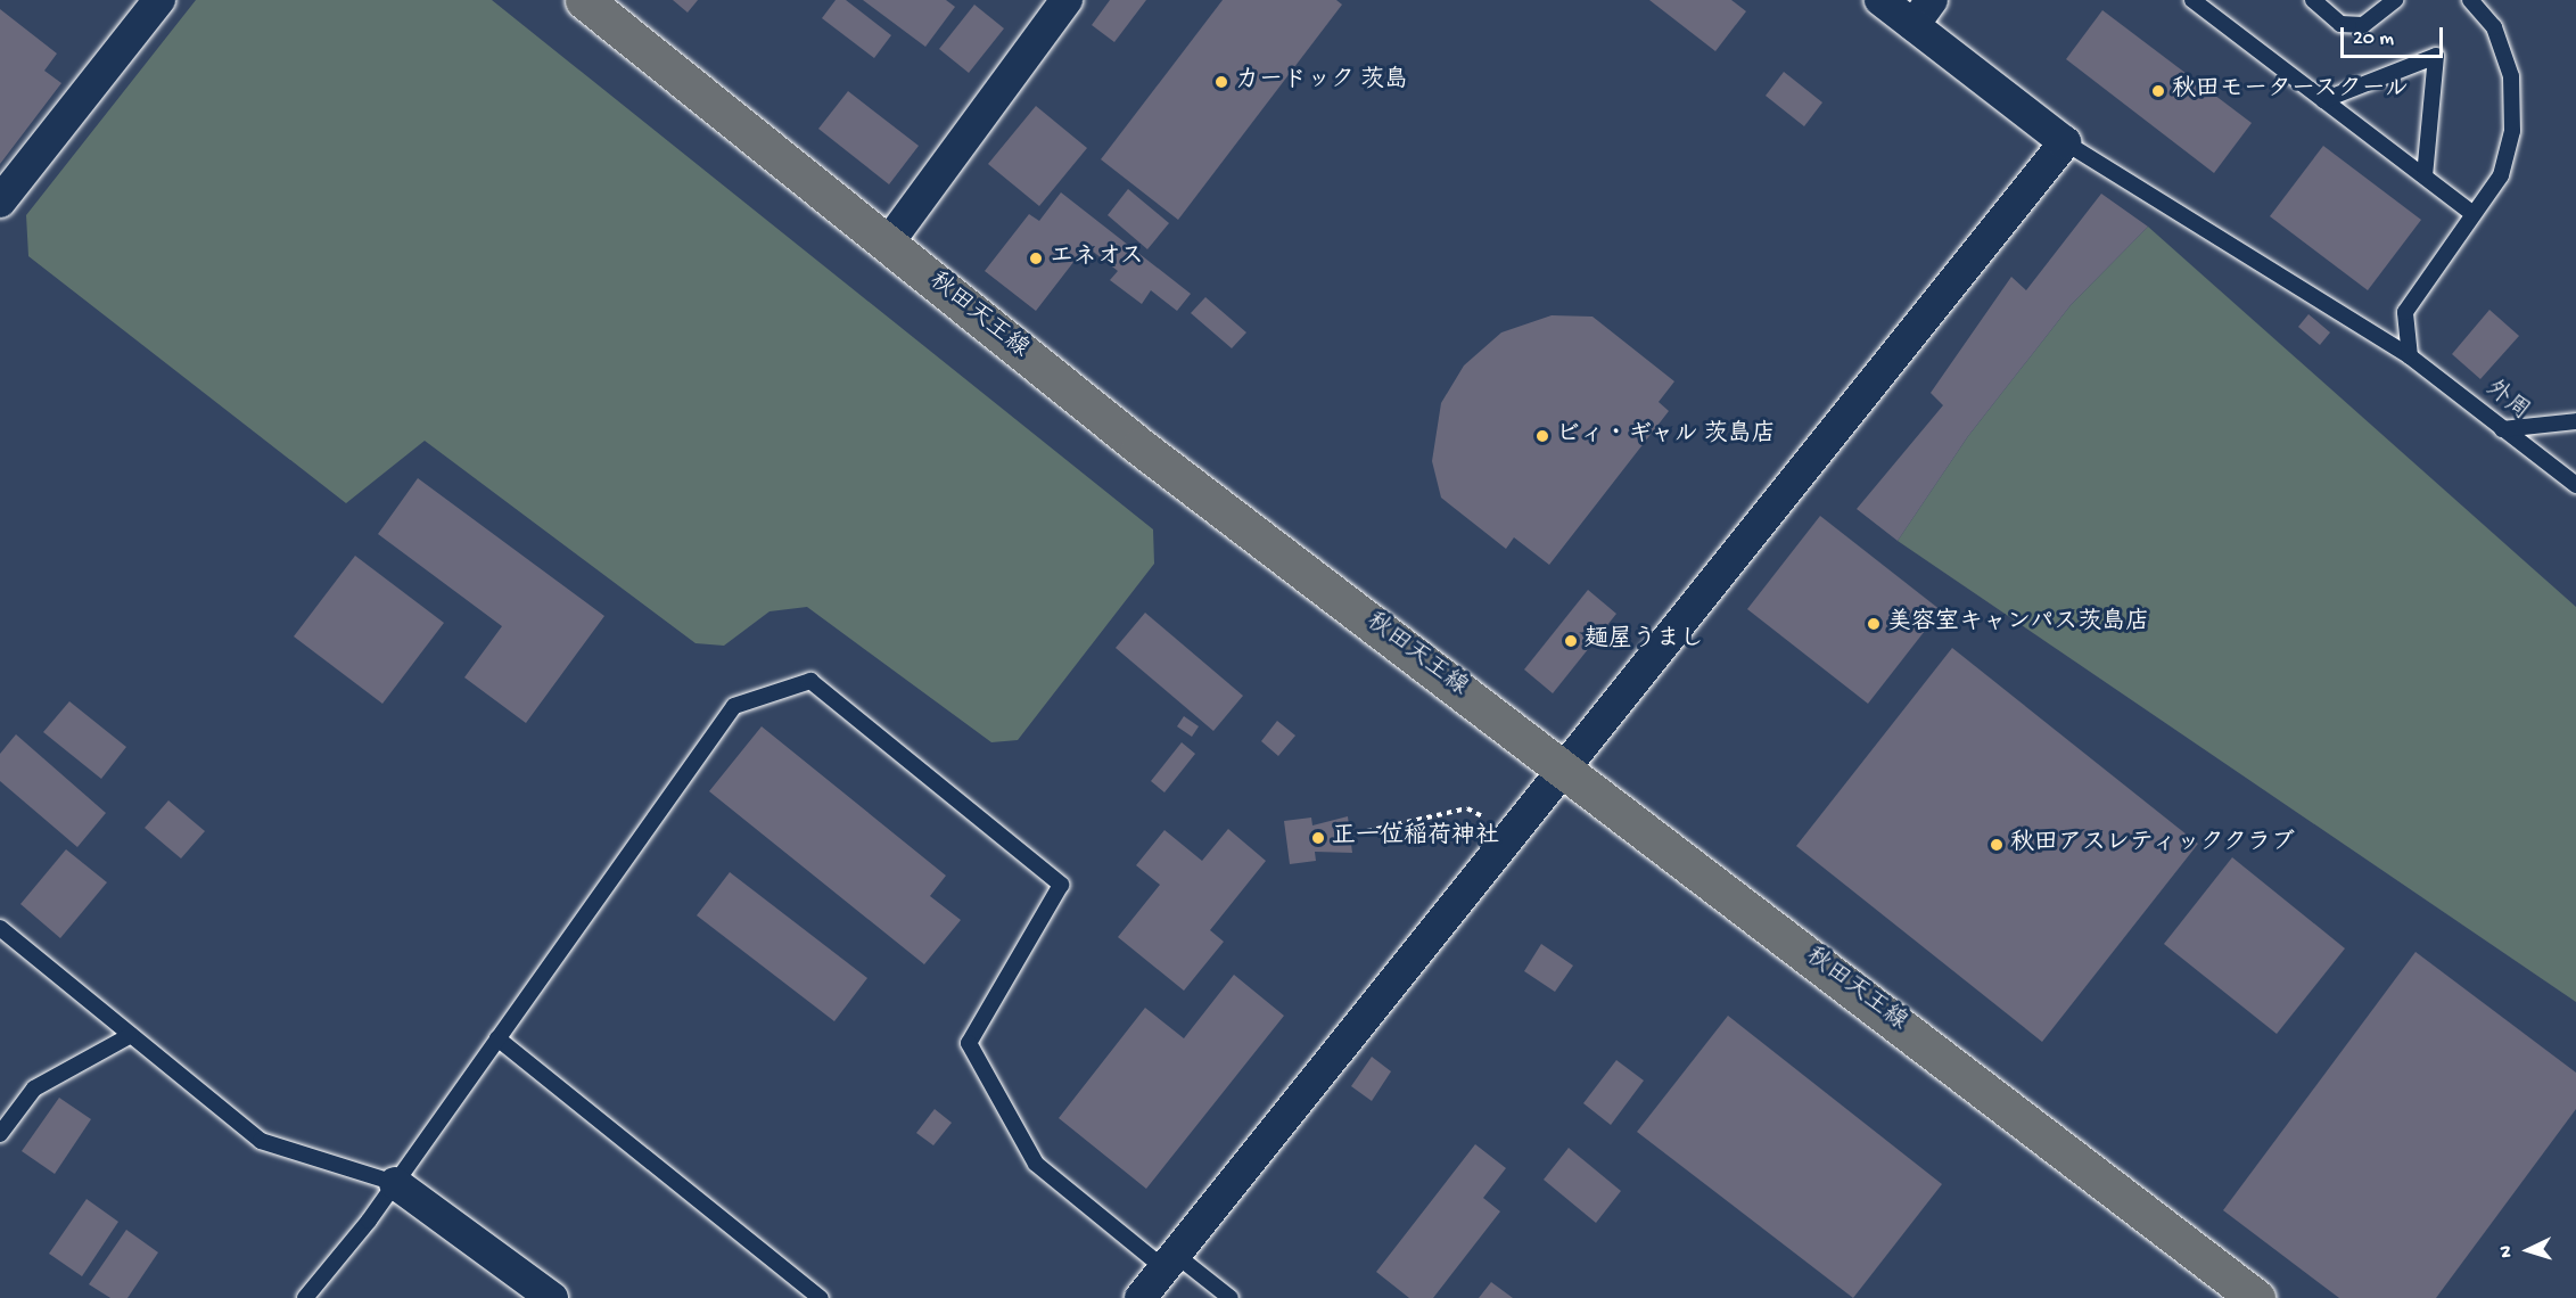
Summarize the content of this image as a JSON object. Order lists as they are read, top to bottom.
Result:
{
  "streets": {
    "main road": ["秋田天王線"],
    "lane": ["外周"]
  },
  "places": [
    "カードック 茨島",
    "秋田モータースクール",
    "エネオス",
    "ビィ・ギャル 茨島店",
    "美容室キャンパス茨島店",
    "麺屋うまし",
    "正一位稲荷神社",
    "秋田アスレティッククラブ"
  ],
  "scale_bar": "20 m",
  "north": "left"
}
